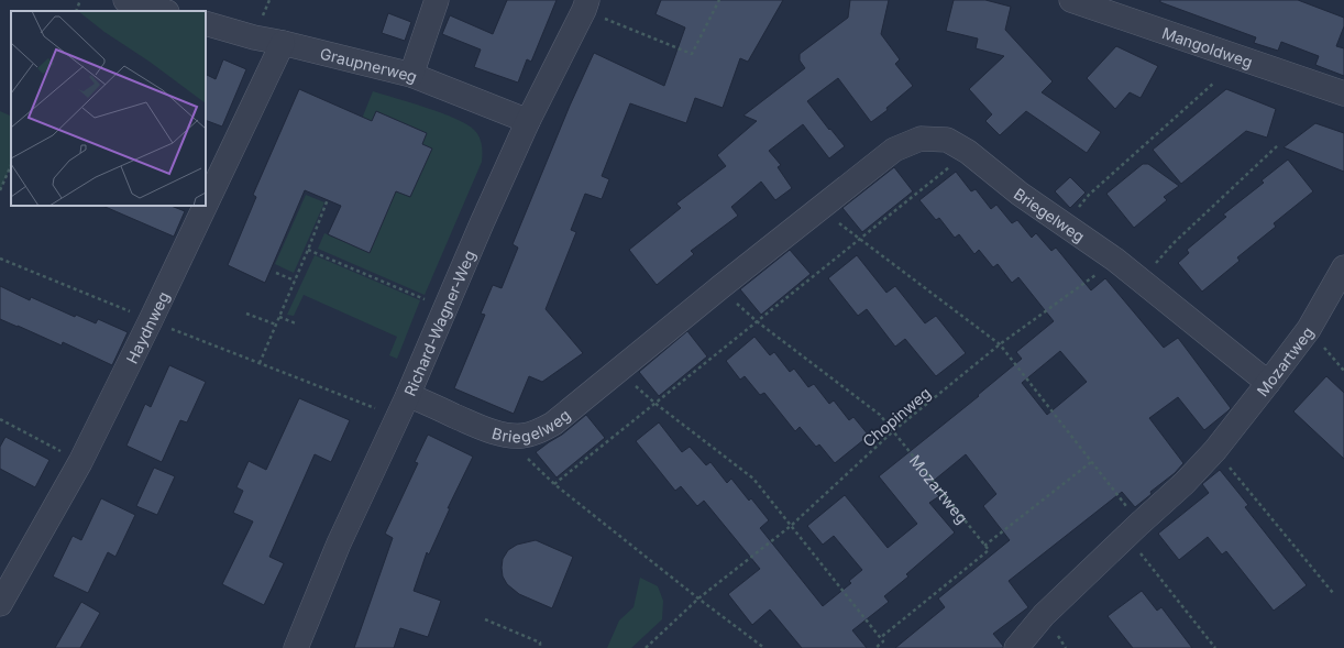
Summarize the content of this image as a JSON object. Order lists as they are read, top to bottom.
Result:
{
  "streets": {
    "street": [
      "Mangoldweg",
      "Graupnerweg",
      "Briegelweg",
      "Richard-Wagner-Weg",
      "Haydnweg",
      "Mozartweg"
    ],
    "path": ["Chopinweg"]
  },
  "crossings": [
    ["Graupnerweg", "Richard-Wagner-Weg"],
    ["Graupnerweg", "Haydnweg"],
    ["Briegelweg", "Richard-Wagner-Weg"],
    ["Briegelweg", "Mozartweg"],
    ["Briegelweg", "Chopinweg"],
    ["Mozartweg", "Chopinweg"]
  ]
}
